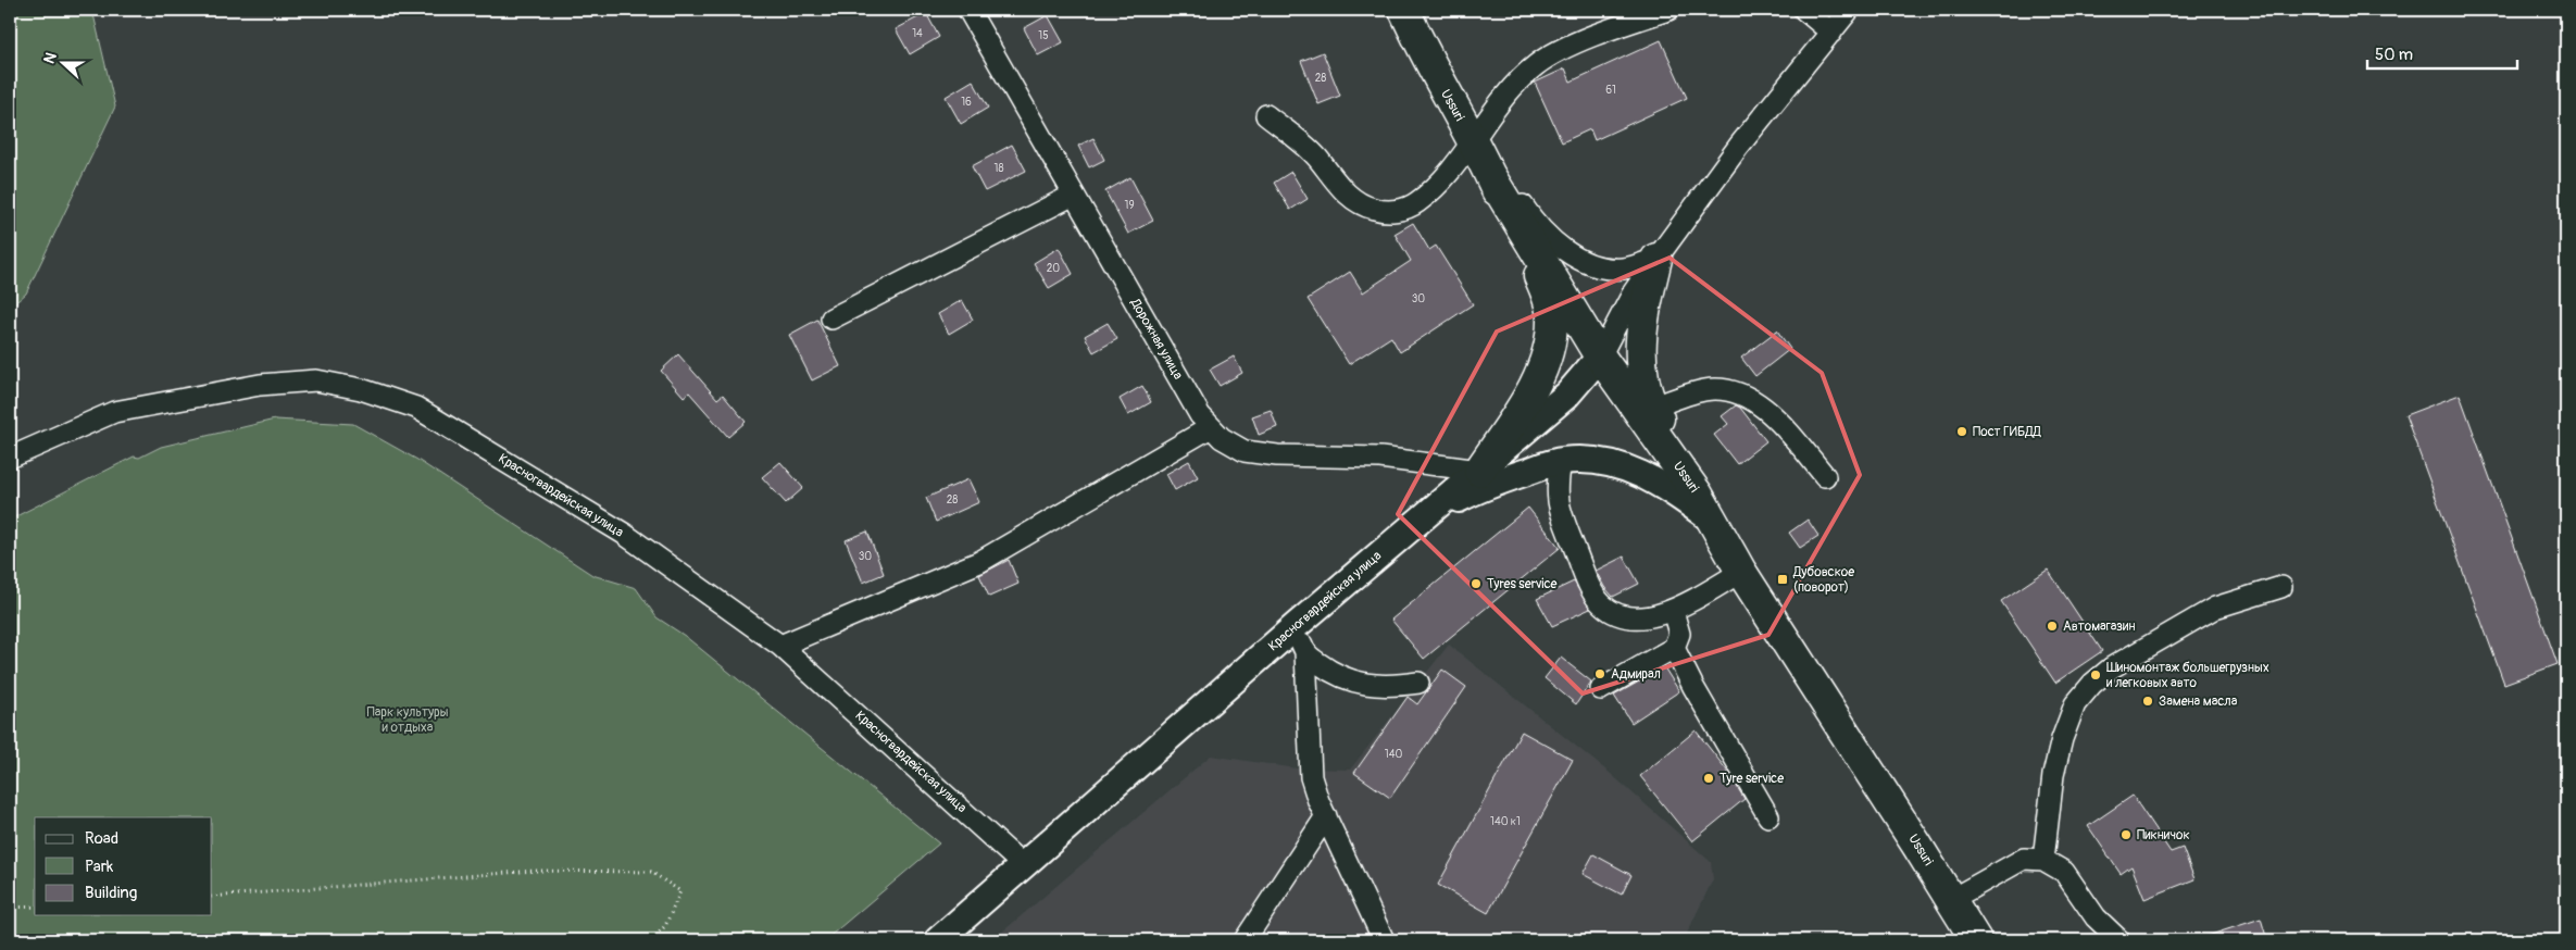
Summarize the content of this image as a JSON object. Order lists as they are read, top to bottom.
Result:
{
  "streets": {
    "highway": ["Ussuri"],
    "main road": ["Красногвардейская улица"],
    "street": ["Дорожная улица"]
  },
  "crossings": [
    ["Ussuri", "Красногвардейская улица"],
    ["Дорожная улица", "Красногвардейская улица"]
  ],
  "parks": ["Парк культуры и отдыха"],
  "places": {
    "other": [
      "Пост ГИБДД",
      "Tyres service",
      "Автомагазин",
      "Адмирал",
      "Шиномонтаж большегрузных и легковых авто",
      "Замена масла",
      "Tyre service",
      "Пикничок"
    ],
    "transit": ["Дубовское (поворот)"]
  },
  "house_numbers": [
    "14",
    "15",
    "28",
    "61",
    "16",
    "18",
    "19",
    "20",
    "30",
    "28",
    "30",
    "140",
    "140 к1"
  ],
  "legend": ["Road", "Park", "Building"],
  "scale_bar": "50 m",
  "north": "left"
}
